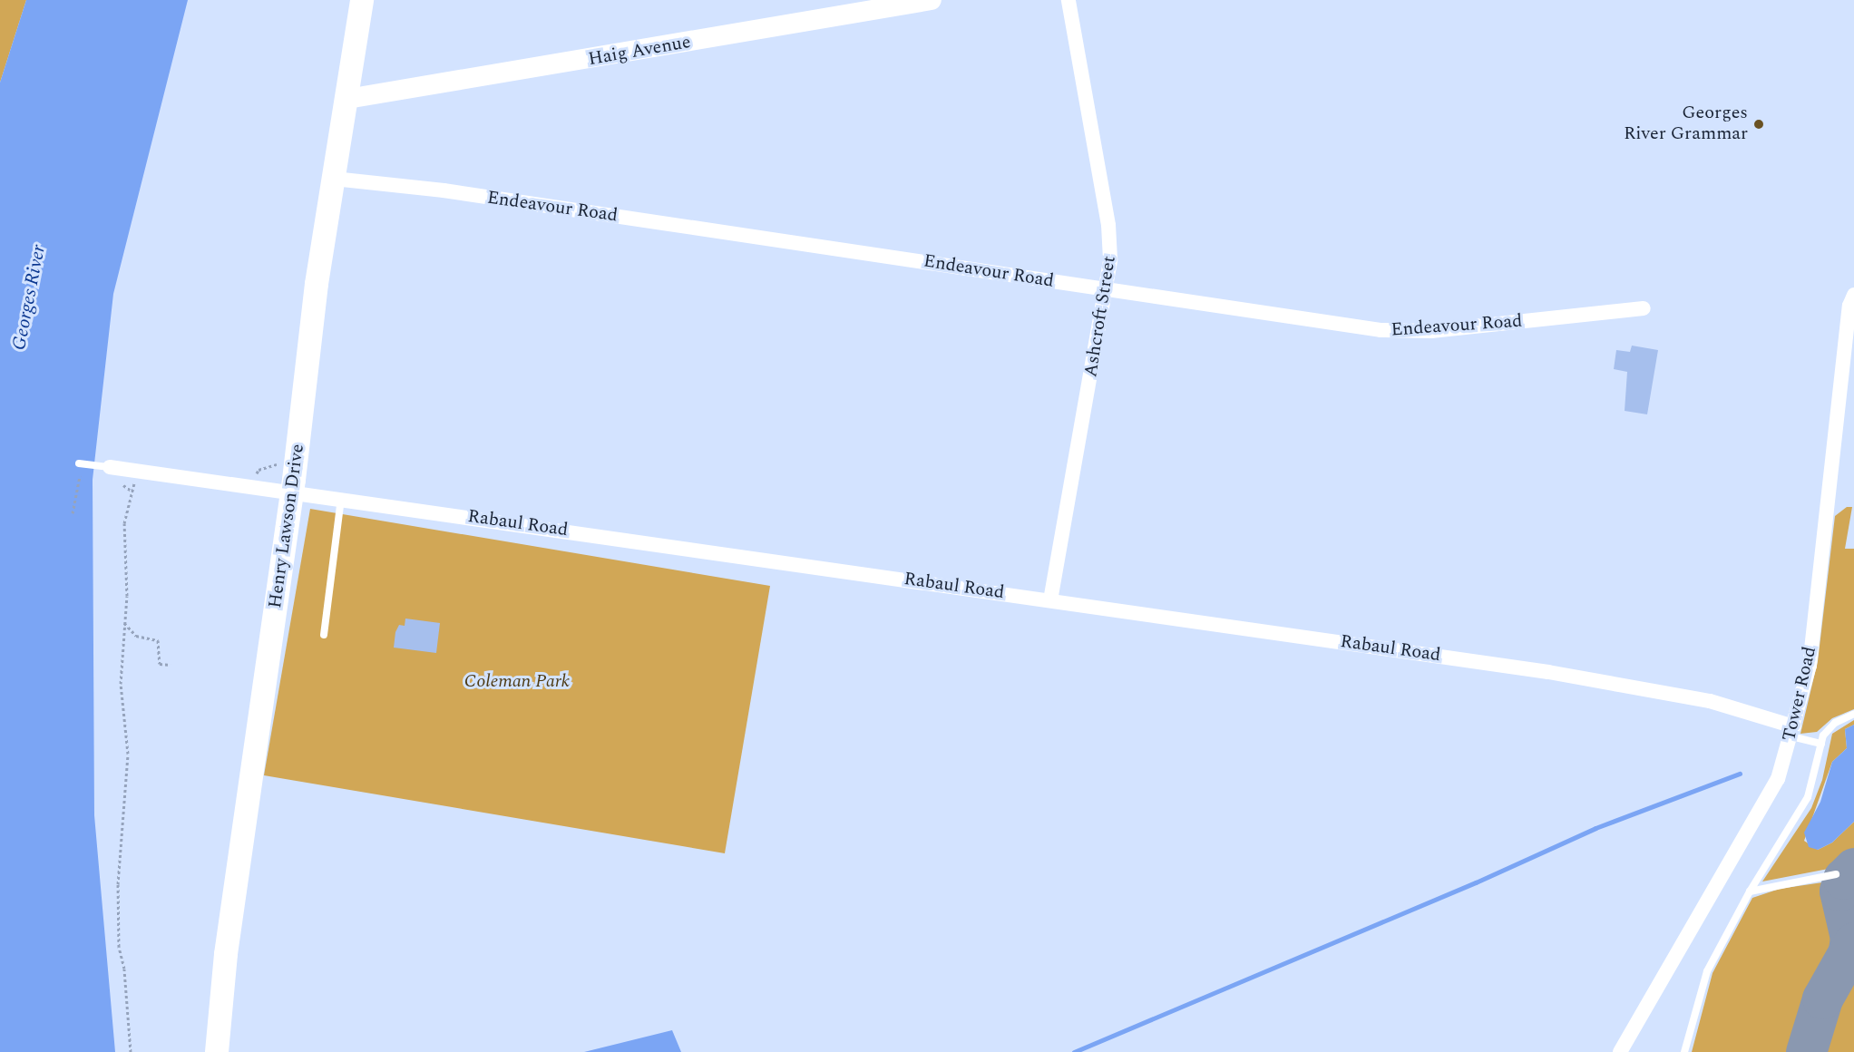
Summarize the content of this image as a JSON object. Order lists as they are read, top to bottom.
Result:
{
  "streets": {
    "main road": ["Haig Avenue", "Henry Lawson Drive"],
    "street": [
      "Endeavour Road",
      "Ashcroft Street",
      "Rabaul Road",
      "Tower Road"
    ]
  },
  "crossings": [
    ["Haig Avenue", "Henry Lawson Drive"],
    ["Endeavour Road", "Ashcroft Street"],
    ["Endeavour Road", "Henry Lawson Drive"],
    ["Ashcroft Street", "Rabaul Road"],
    ["Rabaul Road", "Henry Lawson Drive"],
    ["Rabaul Road", "Tower Road"]
  ],
  "water": ["Georges River"],
  "parks": ["Coleman Park"],
  "places": ["Georges River Grammar"]
}
